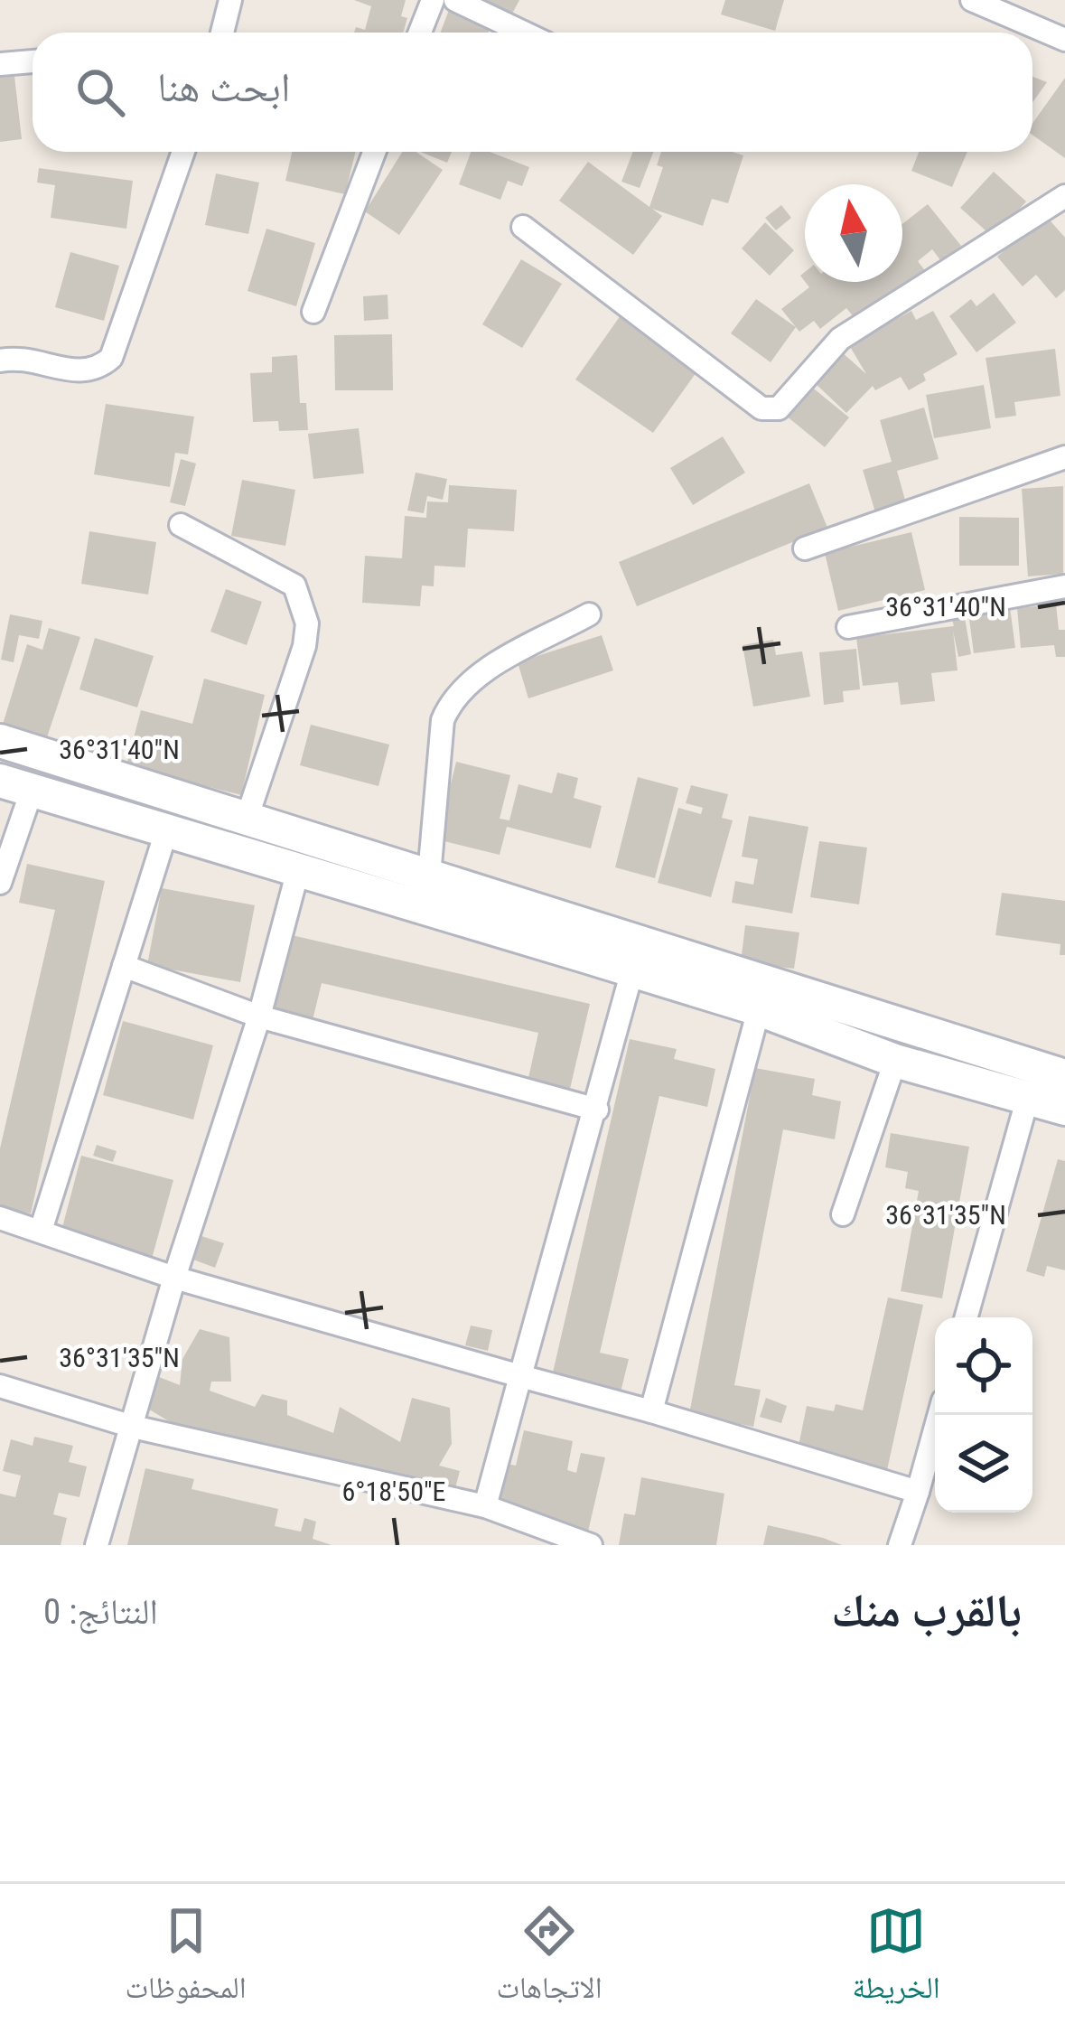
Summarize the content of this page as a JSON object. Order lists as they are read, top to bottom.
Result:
{
  "north": "top",
  "page": {
    "search": "ابحث هنا",
    "heading": ["بالقرب منك", "النتائج: 0"],
    "nav": ["الخريطة", "الاتجاهات", "المحفوظات"]
  },
  "coordinates": ["36°31'40\"N", "36°31'35\"N", "6°18'50\"E"]
}
